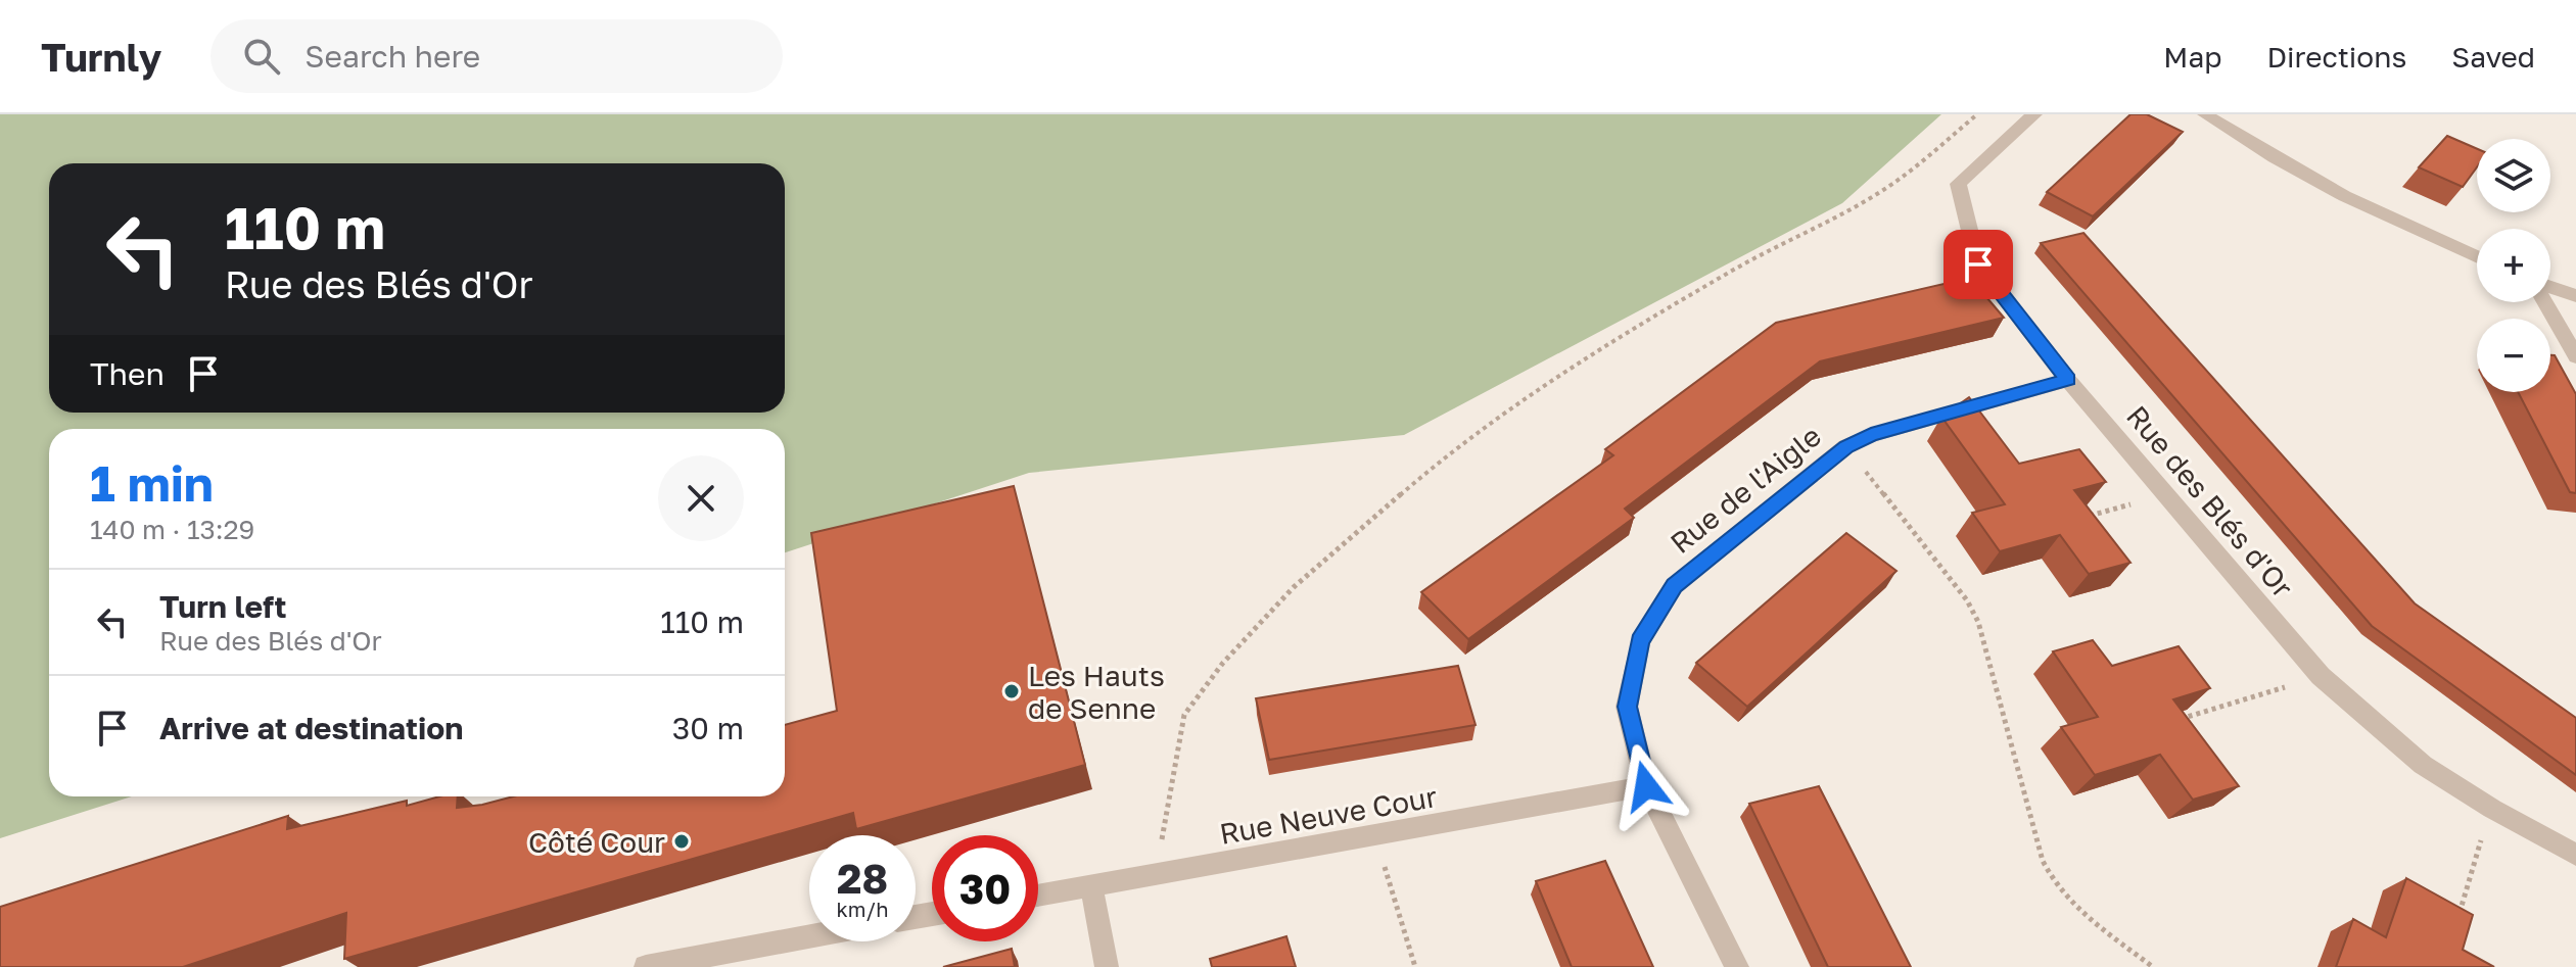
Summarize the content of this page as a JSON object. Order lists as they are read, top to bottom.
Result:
{
  "streets": {
    "street": ["Rue de l'Aigle", "Rue des Blés d'Or", "Rue Neuve Cour"]
  },
  "crossings": [
    ["Rue de l'Aigle", "Rue des Blés d'Or"],
    ["Rue de l'Aigle", "Rue Neuve Cour"]
  ],
  "places": ["Les Hauts de Senne", "Côté Cour"],
  "page": {
    "header": "Turnly",
    "search": "Search here",
    "nav": ["Map", "Directions", "Saved"],
    "map_buttons": ["+", "−"],
    "turn": ["110 m", "Rue des Blés d'Or"],
    "then": "Then",
    "heading": ["1 min", "140 m · 13:29"],
    "list": [
      {
        "name": "Turn left",
        "note": "Rue des Blés d'Or",
        "value": "110 m"
      },
      {
        "name": "Arrive at destination",
        "value": "30 m"
      }
    ],
    "speed": "28 km/h",
    "limit": "30"
  }
}
